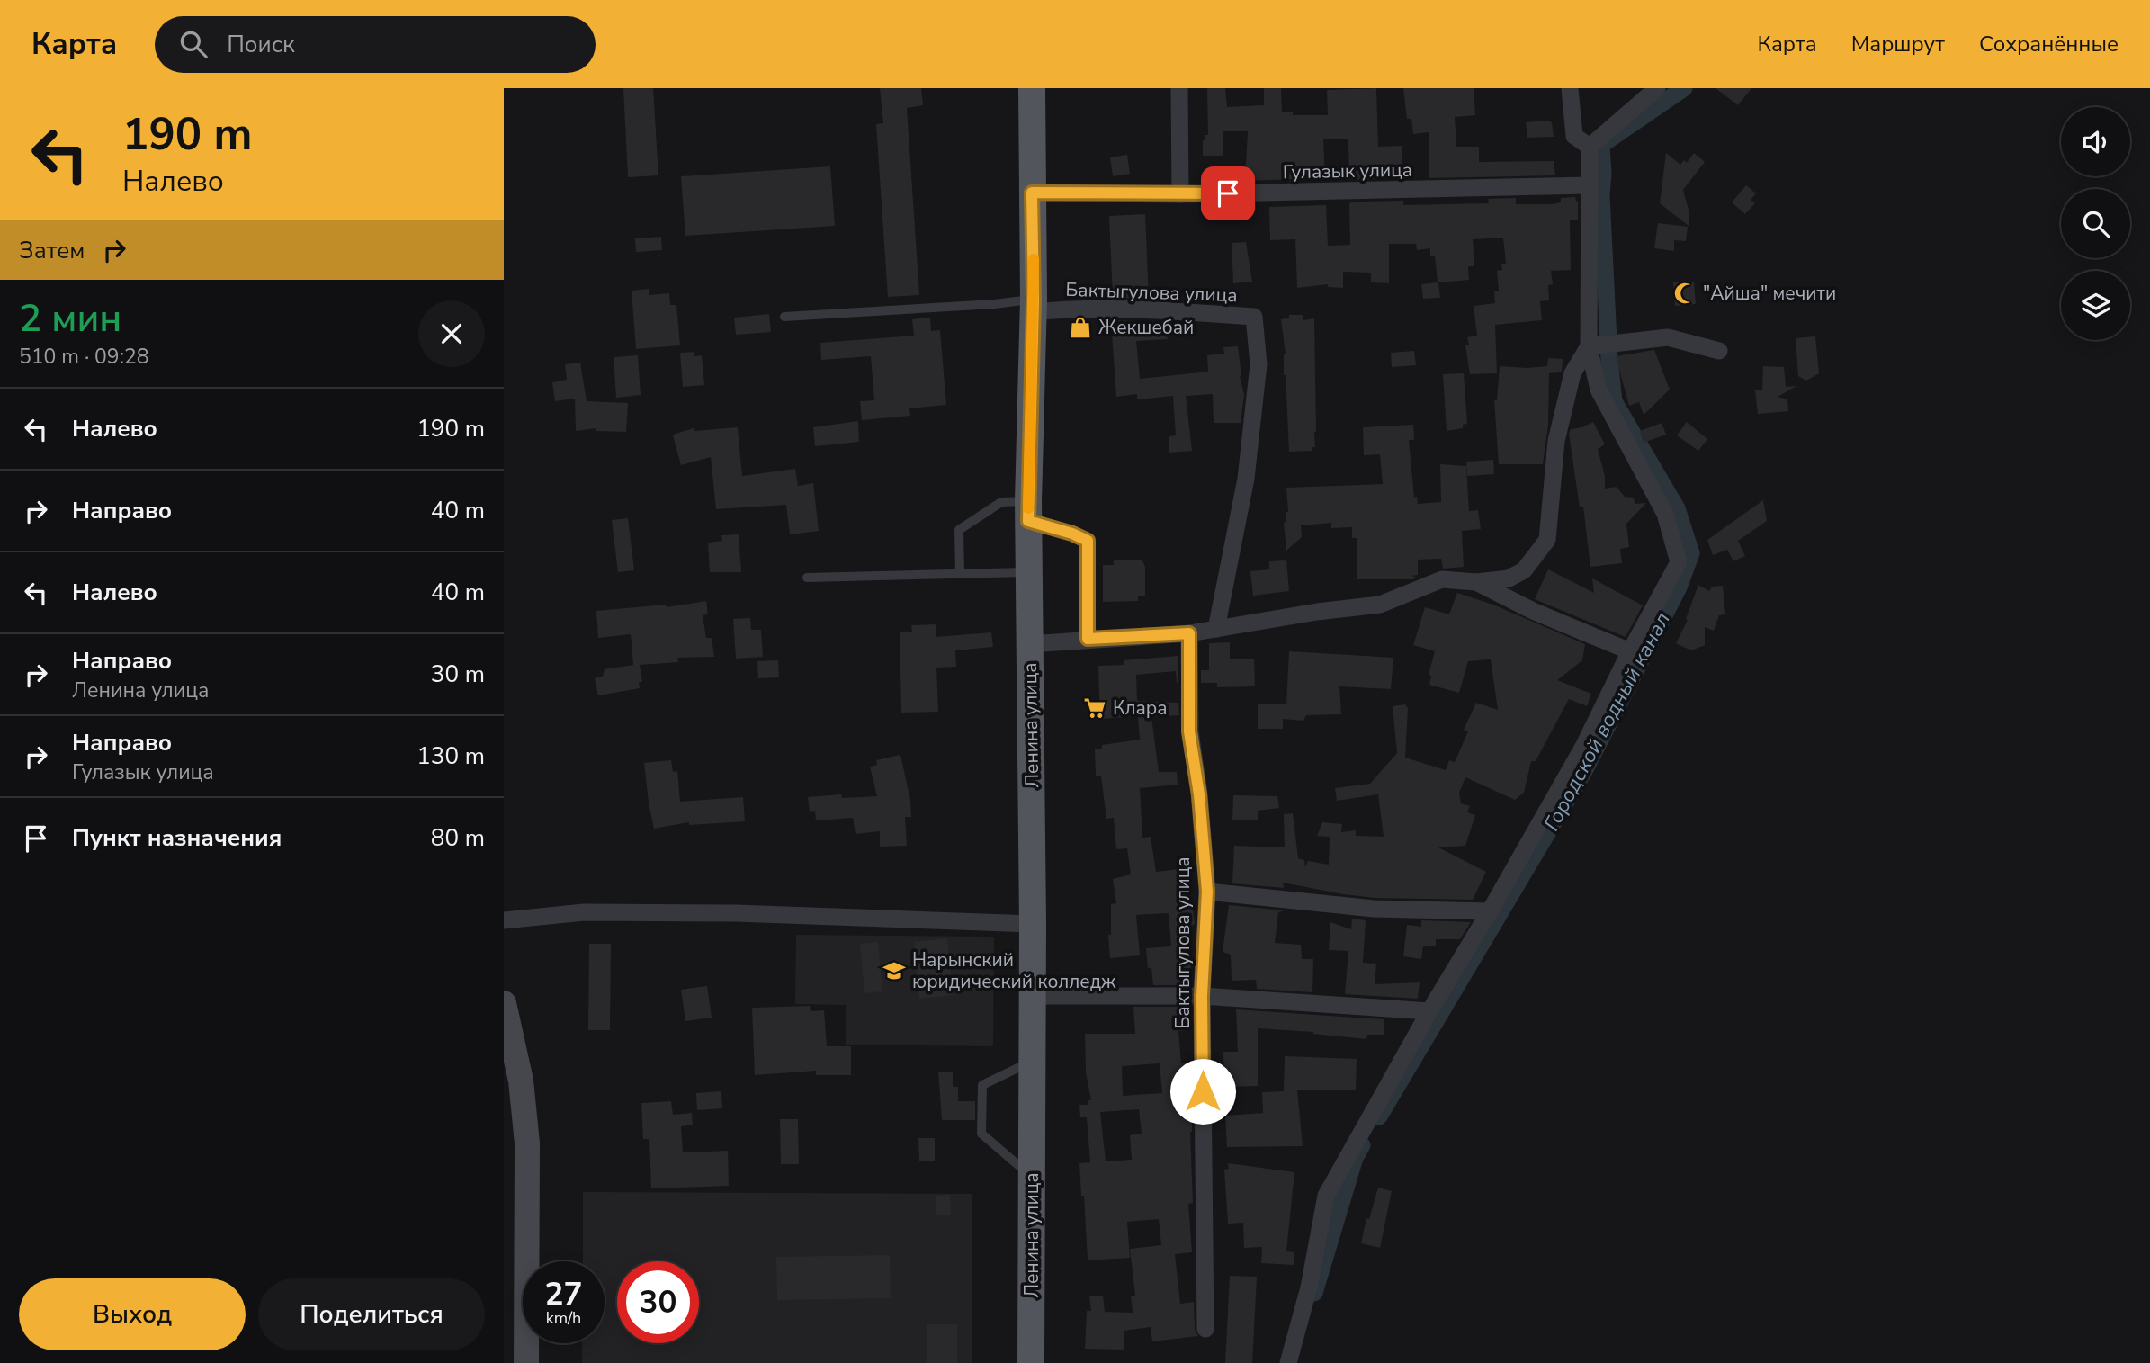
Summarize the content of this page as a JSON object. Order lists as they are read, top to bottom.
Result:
{
  "streets": {
    "main road": ["Ленина улица"],
    "street": ["Гулазык улица", "Бактыгулова улица"]
  },
  "crossings": [
    ["Гулазык улица", "Ленина улица"],
    ["Бактыгулова улица", "Ленина улица"]
  ],
  "water": ["Городской водный канал"],
  "places": {
    "mosque": ["\"Айша\" мечити"],
    "shop": ["Жекшебай"],
    "supermarket": ["Клара"],
    "school or university": ["Нарынский юридический колледж"]
  },
  "page": {
    "header": "Карта",
    "search": "Поиск",
    "nav": ["Карта", "Маршрут", "Сохранённые"],
    "turn": ["190 m", "Налево"],
    "then": "Затем",
    "heading": ["2 мин", "510 m · 09:28"],
    "list": [
      {
        "name": "Налево",
        "value": "190 m"
      },
      {
        "name": "Направо",
        "value": "40 m"
      },
      {
        "name": "Налево",
        "value": "40 m"
      },
      {
        "name": "Направо",
        "note": "Ленина улица",
        "value": "30 m"
      },
      {
        "name": "Направо",
        "note": "Гулазык улица",
        "value": "130 m"
      },
      {
        "name": "Пункт назначения",
        "value": "80 m"
      }
    ],
    "speed": "27 km/h",
    "limit": "30",
    "buttons": ["Выход", "Поделиться"]
  }
}
